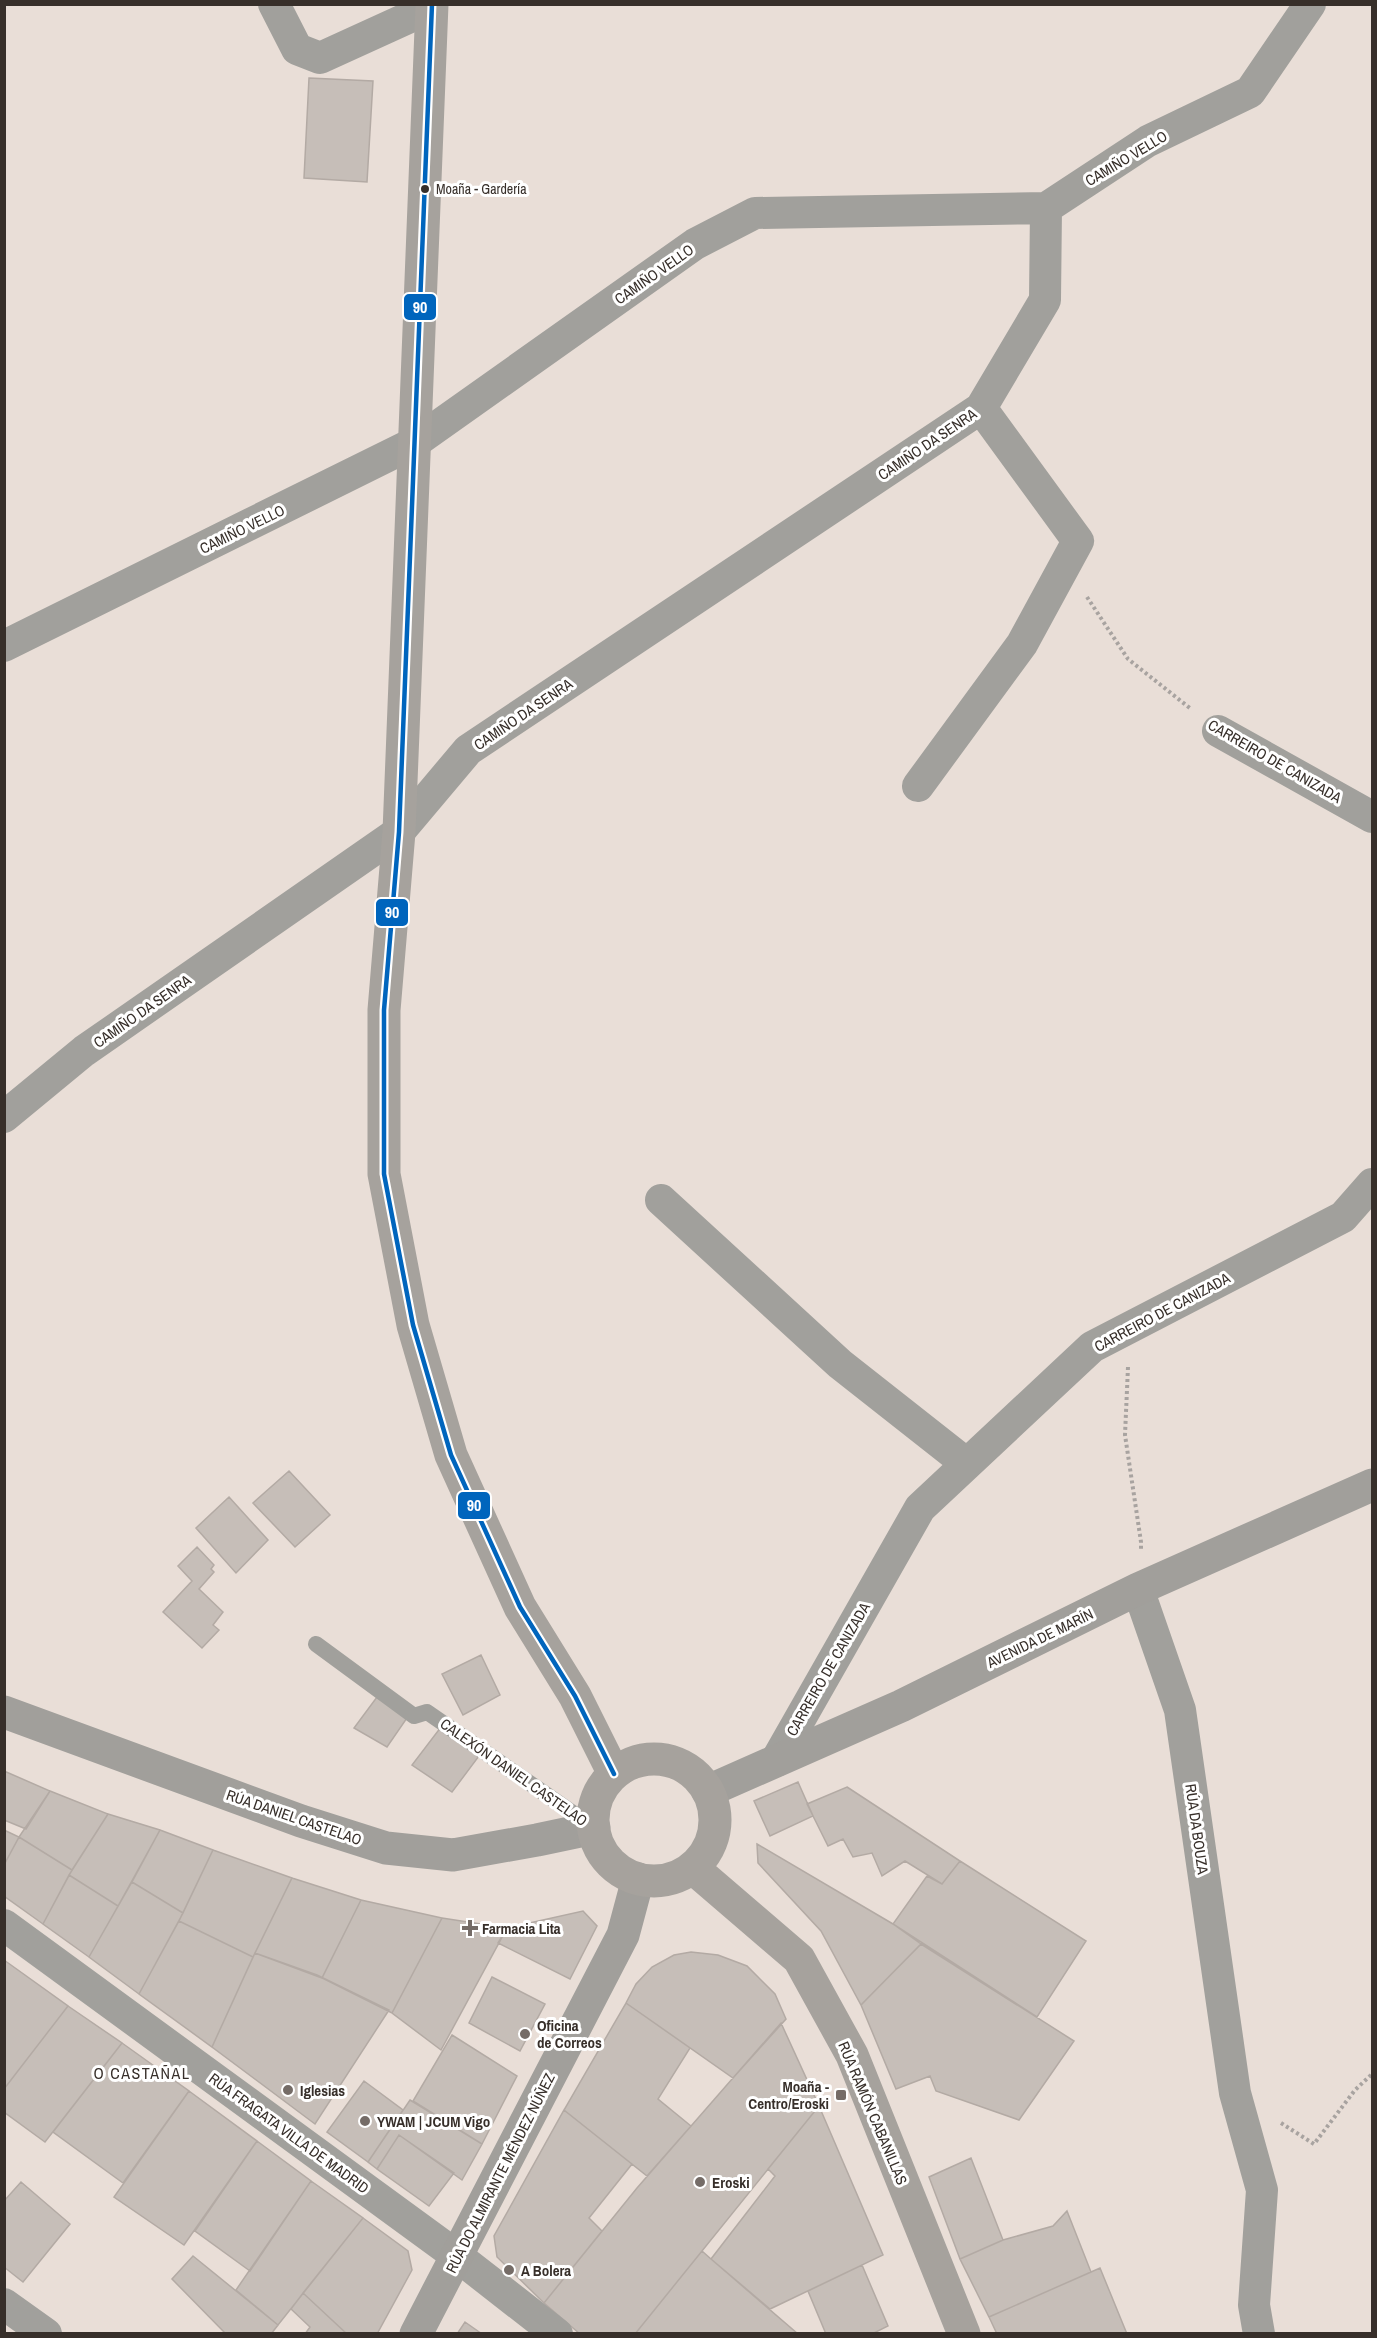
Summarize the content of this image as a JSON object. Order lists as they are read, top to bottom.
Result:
{
  "streets": {
    "main road": ["RÚA RAMÓN CABANILLAS"],
    "street": [
      "CAMIÑO VELLO",
      "CAMIÑO DA SENRA",
      "CARREIRO DE CANIZADA",
      "AVENIDA DE MARÍN",
      "RÚA DANIEL CASTELAO",
      "RÚA DA BOUZA",
      "RÚA FRAGATA VILLA DE MADRID",
      "RÚA DO ALMIRANTE MÉNDEZ NÚÑEZ"
    ],
    "lane": ["CALEXÓN DANIEL CASTELAO"]
  },
  "crossings": [
    ["CAMIÑO VELLO", "CAMIÑO DA SENRA"],
    ["CAMIÑO DA SENRA", "CARREIRO DE CANIZADA"],
    ["CARREIRO DE CANIZADA", "AVENIDA DE MARÍN"],
    ["AVENIDA DE MARÍN", "CALEXÓN DANIEL CASTELAO"],
    ["AVENIDA DE MARÍN", "RÚA DANIEL CASTELAO"],
    ["AVENIDA DE MARÍN", "RÚA DA BOUZA"],
    ["AVENIDA DE MARÍN", "RÚA RAMÓN CABANILLAS"],
    ["AVENIDA DE MARÍN", "RÚA DO ALMIRANTE MÉNDEZ NÚÑEZ"],
    ["CALEXÓN DANIEL CASTELAO", "RÚA DANIEL CASTELAO"],
    ["CALEXÓN DANIEL CASTELAO", "RÚA RAMÓN CABANILLAS"],
    ["CALEXÓN DANIEL CASTELAO", "RÚA DO ALMIRANTE MÉNDEZ NÚÑEZ"],
    ["RÚA DANIEL CASTELAO", "RÚA RAMÓN CABANILLAS"],
    ["RÚA DANIEL CASTELAO", "RÚA DO ALMIRANTE MÉNDEZ NÚÑEZ"],
    ["RÚA RAMÓN CABANILLAS", "RÚA DO ALMIRANTE MÉNDEZ NÚÑEZ"],
    ["RÚA FRAGATA VILLA DE MADRID", "RÚA DO ALMIRANTE MÉNDEZ NÚÑEZ"]
  ],
  "districts": ["O CASTAÑAL"],
  "places": {
    "other": [
      "Moaña - Gardería",
      "Oficina de Correos",
      "Iglesias",
      "YWAM | JCUM Vigo",
      "Eroski",
      "A Bolera"
    ],
    "health": ["Farmacia Lita"],
    "transit": ["Moaña - Centro/Eroski"]
  },
  "lines": ["transit line 90"]
}
